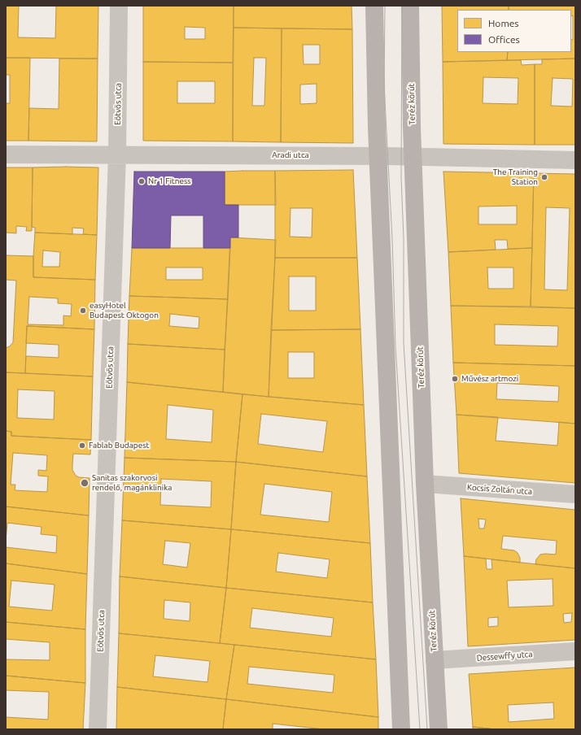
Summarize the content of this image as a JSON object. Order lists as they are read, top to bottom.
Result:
{
  "streets": {
    "main road": ["Teréz körút"],
    "street": [
      "Eötvös utca",
      "Aradi utca",
      "Kocsis Zoltán utca",
      "Dessewffy utca"
    ]
  },
  "crossings": [
    ["Eötvös utca", "Aradi utca"],
    ["Teréz körút", "Aradi utca"],
    ["Teréz körút", "Kocsis Zoltán utca"],
    ["Teréz körút", "Dessewffy utca"]
  ],
  "places": [
    "The Training Station",
    "Nr 1 Fitness",
    "easyHotel Budapest Oktogon",
    "Művész artmozi",
    "Fablab Budapest",
    "Sanitas szakorvosi rendelő, magánklinika"
  ],
  "legend": ["Homes", "Offices"]
}
